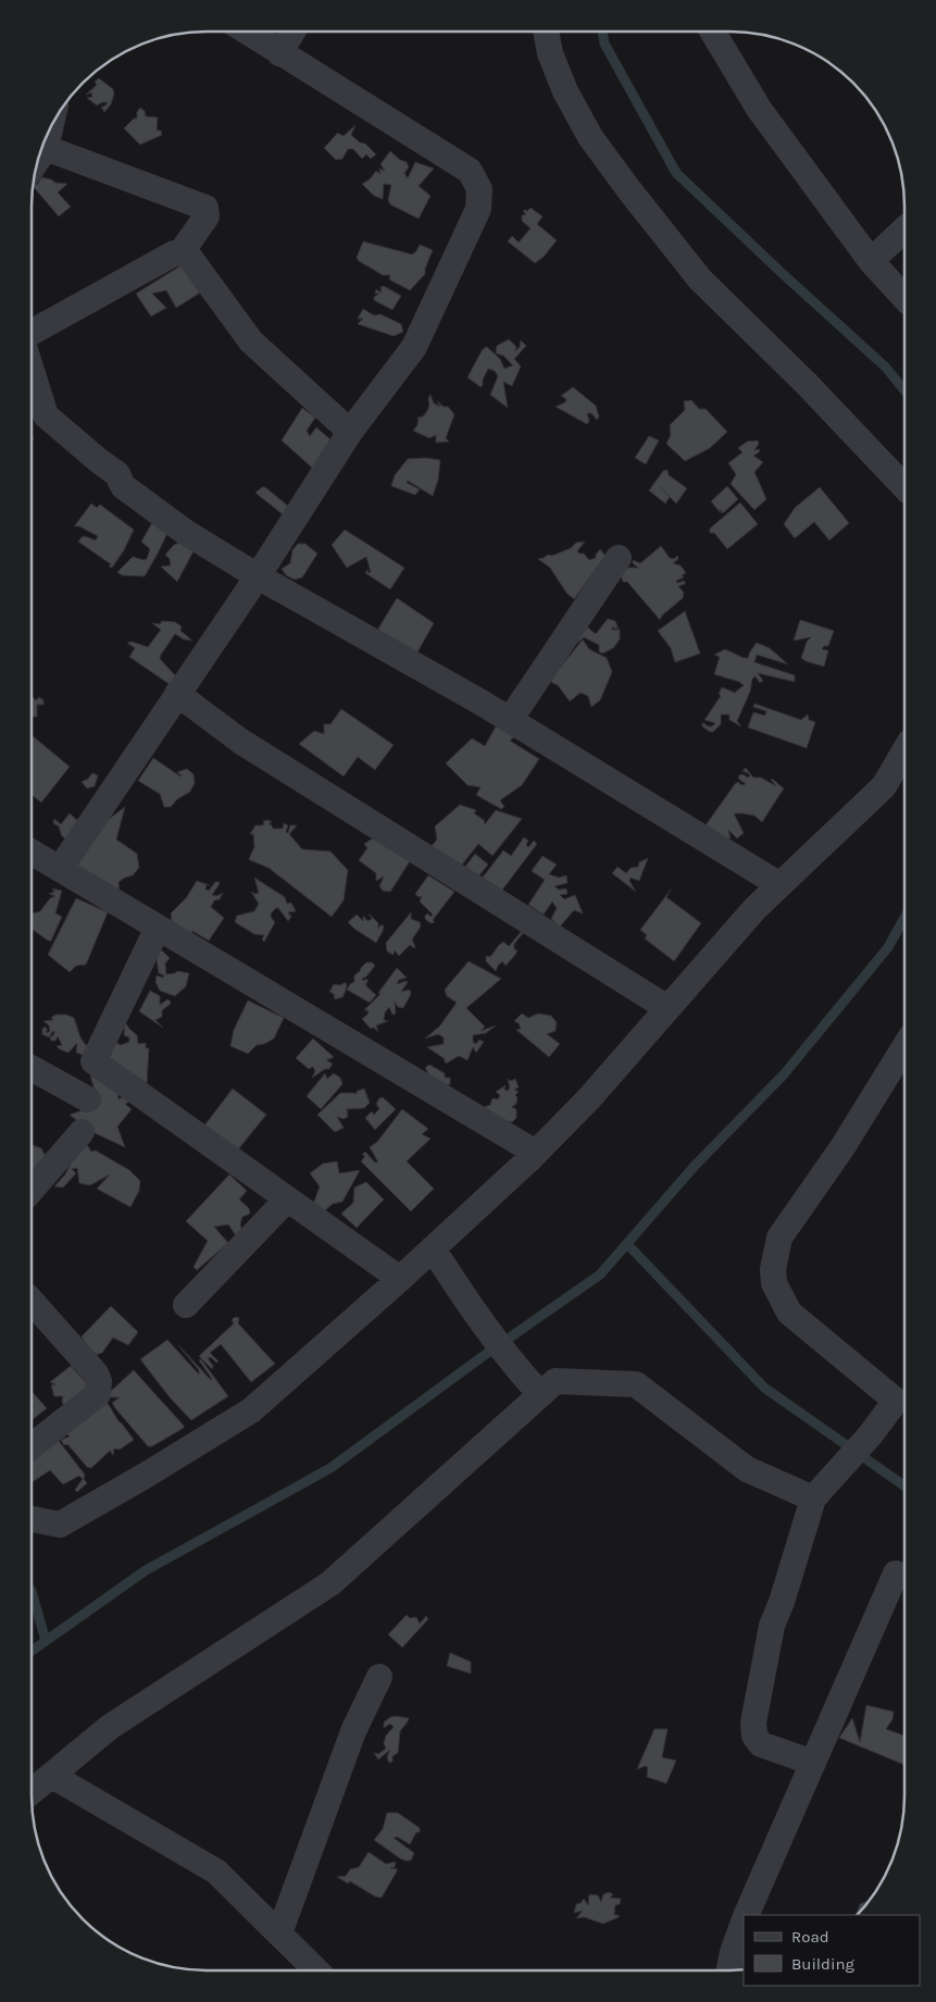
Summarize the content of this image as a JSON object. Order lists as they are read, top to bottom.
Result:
{
  "legend": ["Road", "Building"]
}
